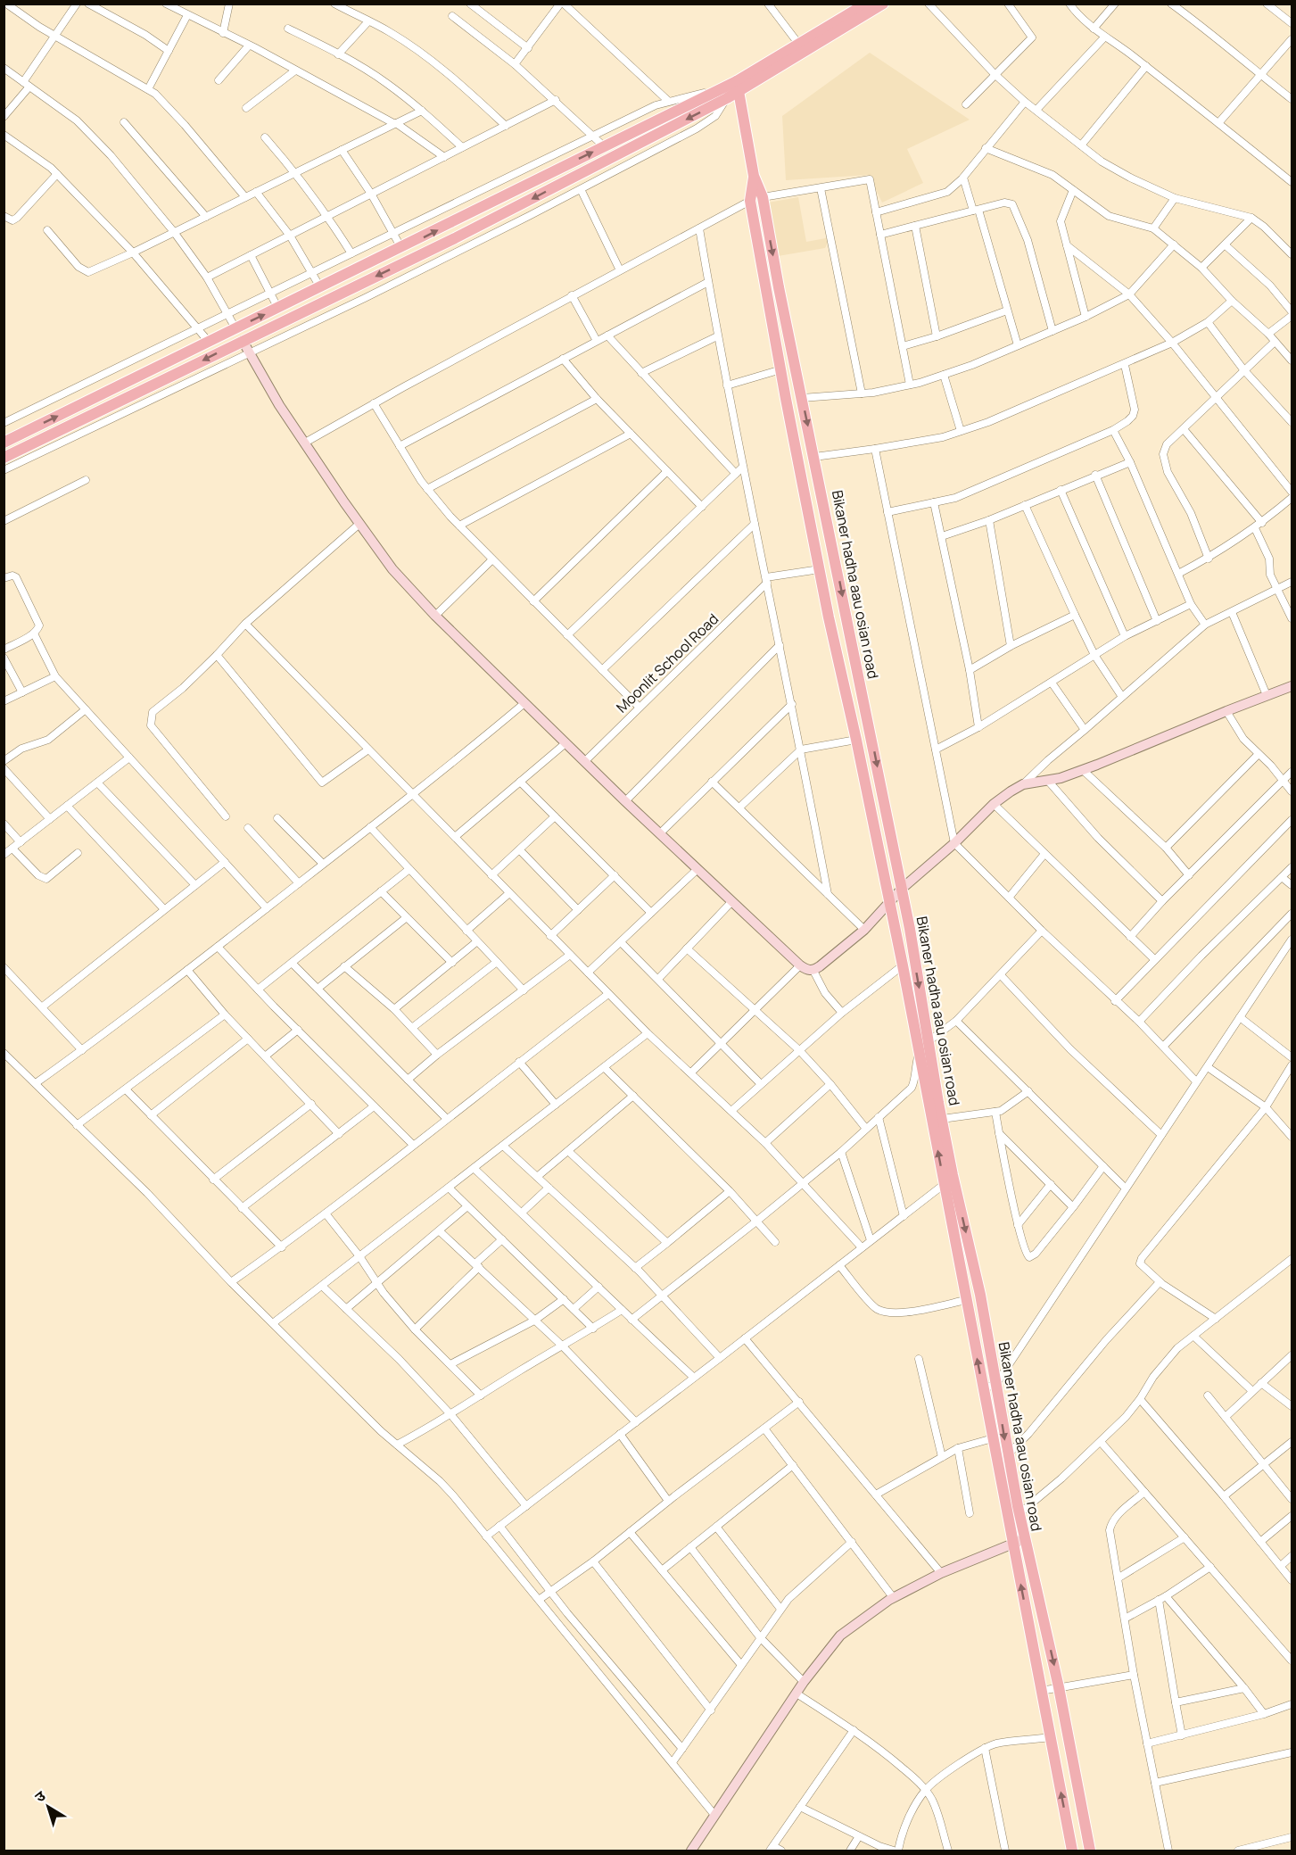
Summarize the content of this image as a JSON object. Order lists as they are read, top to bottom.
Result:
{
  "streets": {
    "main road": ["Bikaner hadha aau osian road"],
    "street": ["Moonlit School Road"]
  },
  "north": "top left"
}
